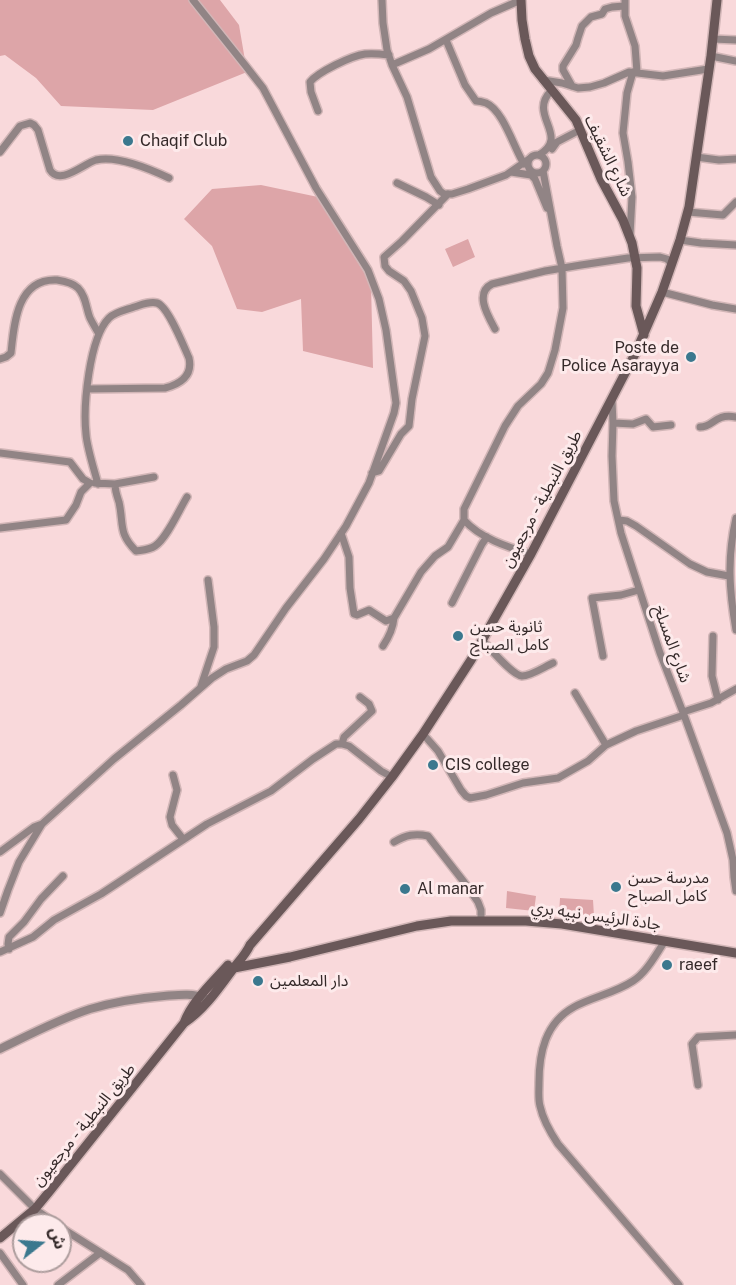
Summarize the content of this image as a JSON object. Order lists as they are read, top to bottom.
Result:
{
  "streets": {
    "main road": ["شارع الشقيف", "طريق النبطية - مرجعيون", "جادة الرئيس نبيه بري"],
    "street": ["شارع المسلخ"]
  },
  "crossings": [
    ["شارع الشقيف", "طريق النبطية - مرجعيون"],
    ["طريق النبطية - مرجعيون", "شارع المسلخ"],
    ["طريق النبطية - مرجعيون", "جادة الرئيس نبيه بري"]
  ],
  "places": [
    "Chaqif Club",
    "Poste de Police Asarayya",
    "ثانوية حسن كامل الصباح",
    "CIS college",
    "مدرسة حسن كامل الصباح",
    "Al manar",
    "raeef",
    "دار المعلمين"
  ],
  "north": "right"
}
